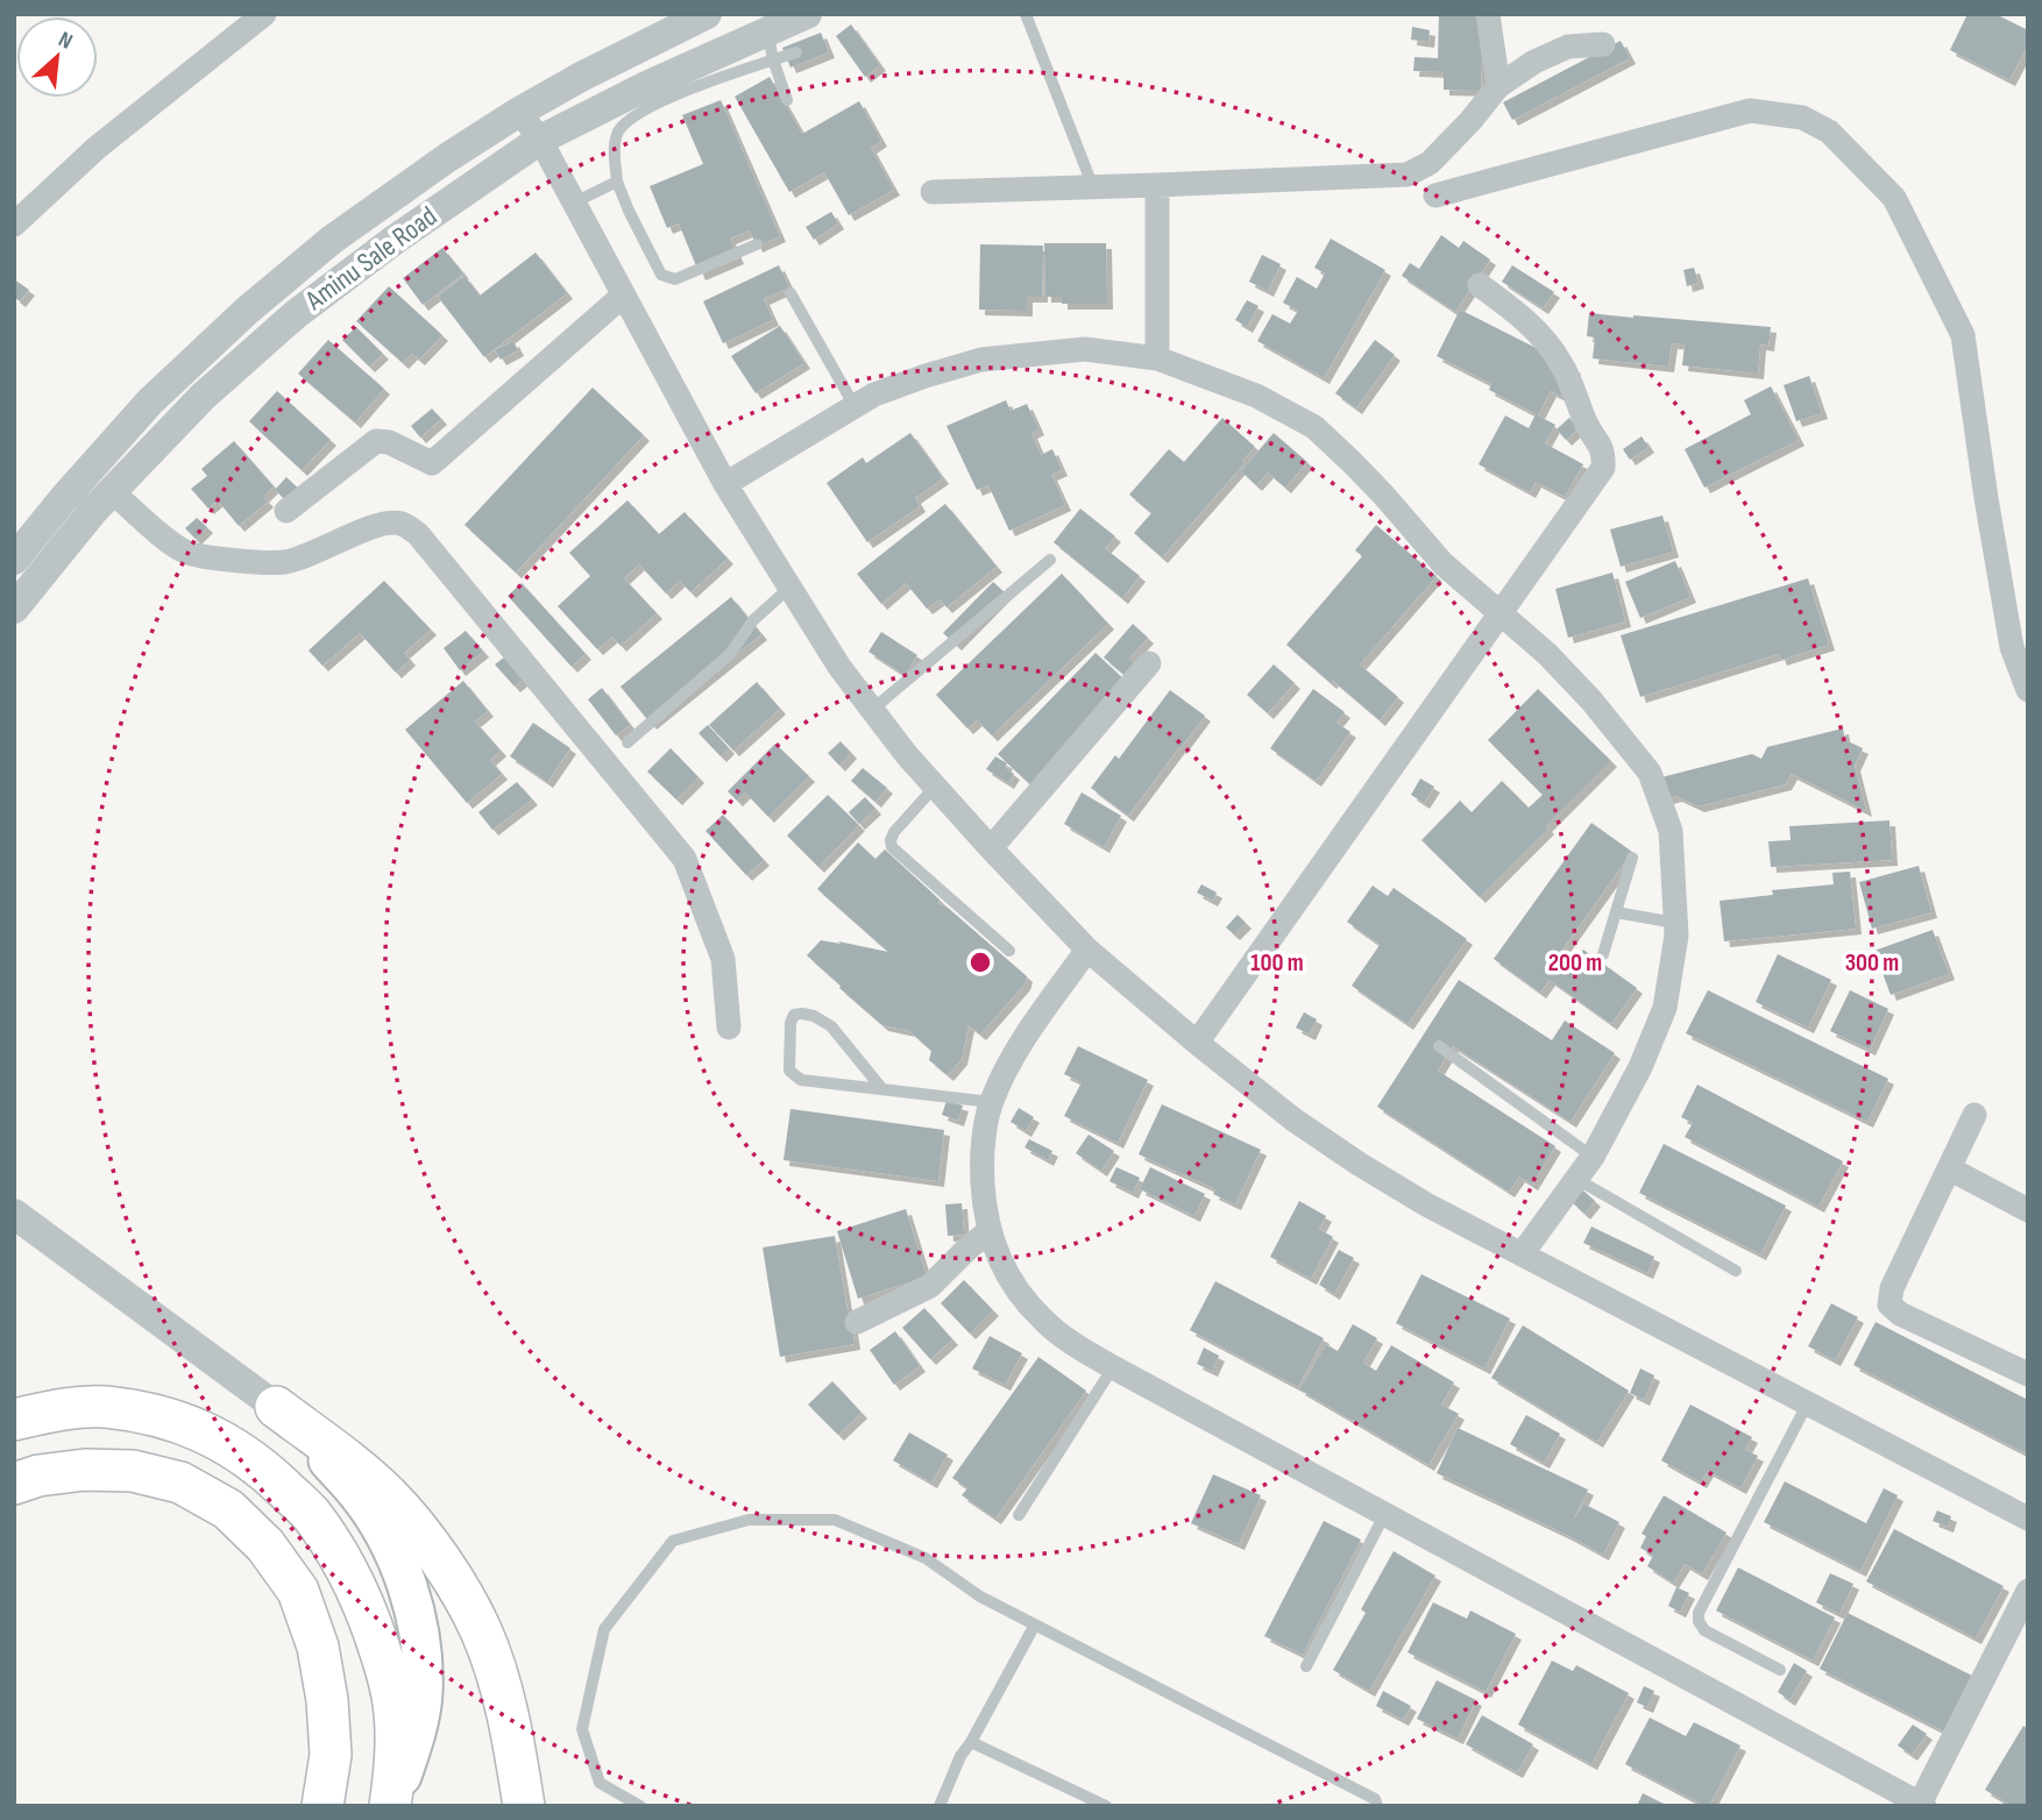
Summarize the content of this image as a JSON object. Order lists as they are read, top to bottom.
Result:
{
  "streets": {
    "street": ["Aminu Sale Road"]
  },
  "north": "top right",
  "rings": ["100 m", "200 m", "300 m"]
}
